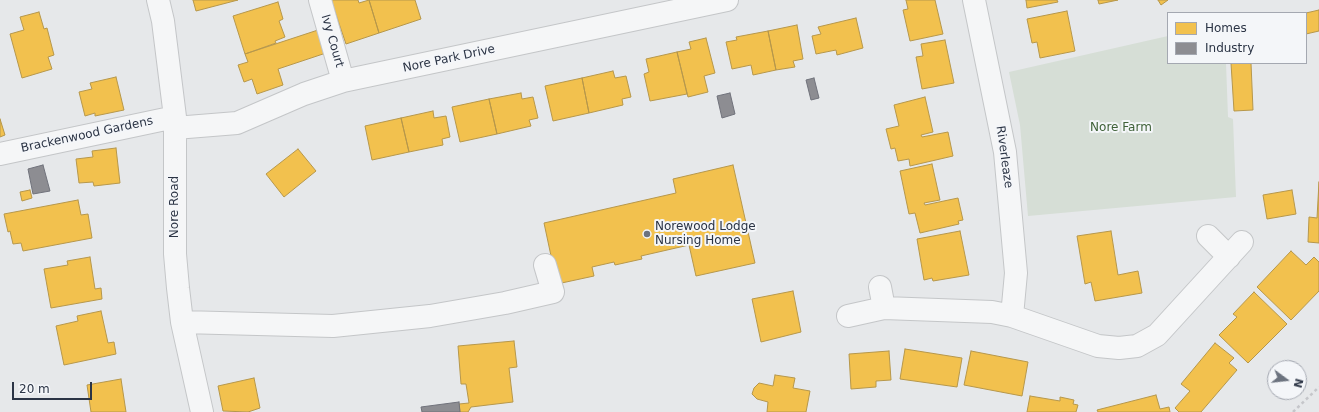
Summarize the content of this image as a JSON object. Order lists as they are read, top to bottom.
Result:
{
  "streets": {
    "street": [
      "Ivy Court",
      "Nore Park Drive",
      "Brackenwood Gardens",
      "Riverleaze",
      "Nore Road"
    ]
  },
  "crossings": [
    ["Ivy Court", "Nore Park Drive"],
    ["Nore Park Drive", "Brackenwood Gardens"],
    ["Nore Park Drive", "Nore Road"],
    ["Brackenwood Gardens", "Nore Road"]
  ],
  "parks": ["Nore Farm"],
  "places": ["Norewood Lodge Nursing Home"],
  "legend": ["Homes", "Industry"],
  "scale_bar": "20 m",
  "north": "right"
}
